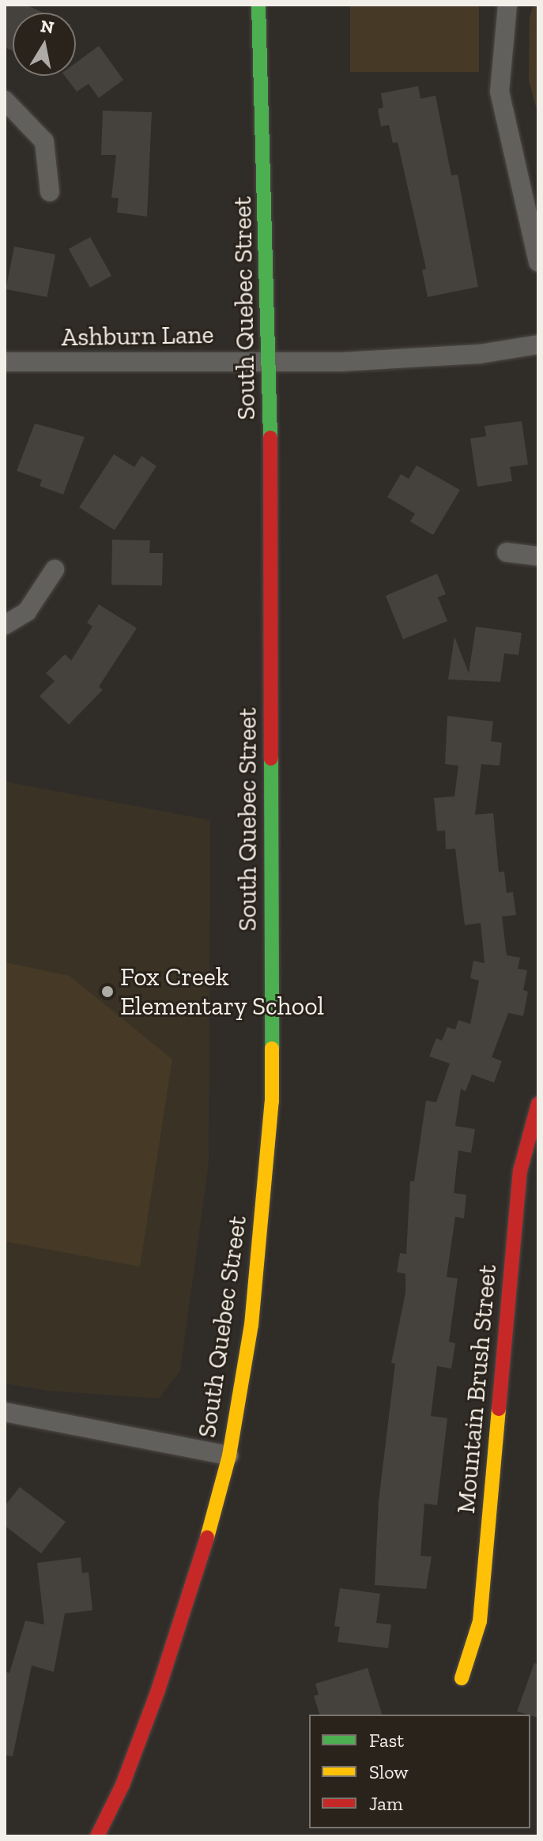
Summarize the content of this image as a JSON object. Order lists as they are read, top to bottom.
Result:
{
  "streets": {
    "main road": ["South Quebec Street", "Mountain Brush Street"],
    "street": ["Ashburn Lane"]
  },
  "crossings": [
    ["South Quebec Street", "Ashburn Lane"]
  ],
  "places": ["Fox Creek Elementary School"],
  "legend": ["Fast", "Slow", "Jam"],
  "north": "top"
}
